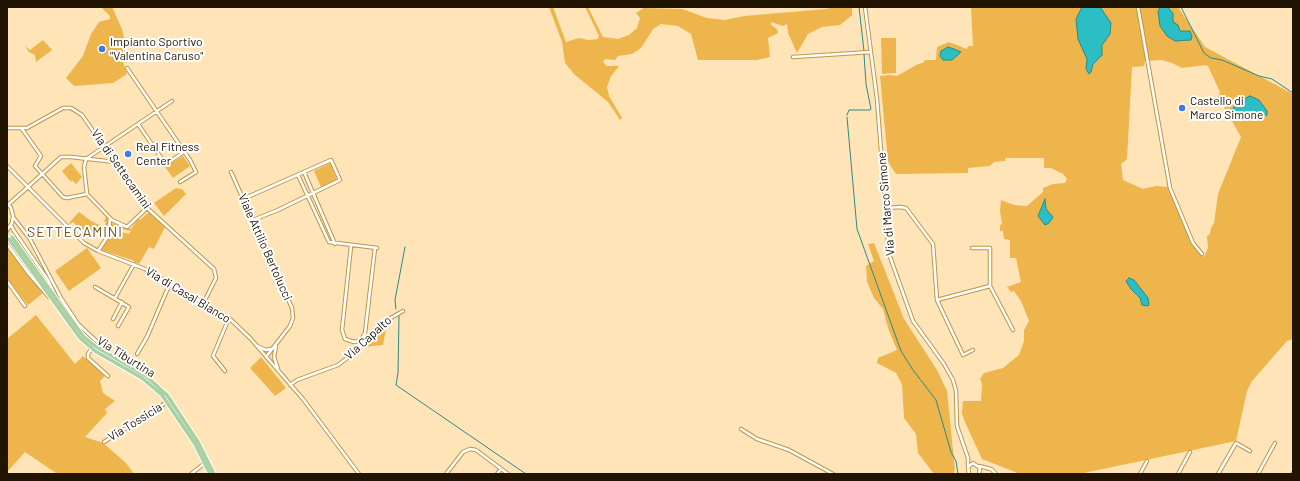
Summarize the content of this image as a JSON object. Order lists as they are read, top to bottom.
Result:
{
  "streets": {
    "main road": ["Via Tiburtina"],
    "street": [
      "Via di Settecamini",
      "Via di Marco Simone",
      "Viale Attilio Bertolucci",
      "Via di Casal Bianco",
      "Via Capalto",
      "Via Tossicia"
    ]
  },
  "crossings": [
    ["Via di Settecamini", "Via di Casal Bianco"],
    ["Viale Attilio Bertolucci", "Via di Casal Bianco"],
    ["Via di Casal Bianco", "Via Capalto"],
    ["Via Tiburtina", "Via Tossicia"]
  ],
  "districts": ["SETTECAMINI"],
  "places": ["Impianto Sportivo \"Valentina Caruso\"", "Castello di Marco Simone", "Real Fitness Center"]
}
